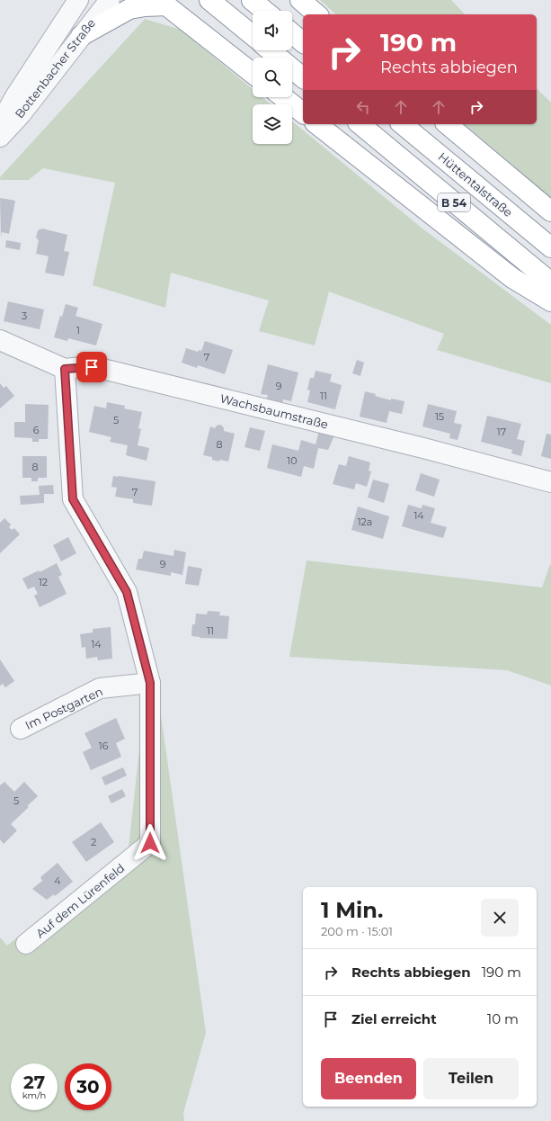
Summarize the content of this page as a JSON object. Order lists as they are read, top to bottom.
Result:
{
  "streets": {
    "highway": ["Hüttentalstraße", "B 54"],
    "street": [
      "Bottenbacher Straße",
      "Wachsbaumstraße",
      "Im Postgarten",
      "Auf dem Lürenfeld"
    ]
  },
  "crossings": [
    ["Im Postgarten", "Auf dem Lürenfeld"]
  ],
  "house_numbers": [
    "3",
    "1",
    "7",
    "9",
    "11",
    "15",
    "5",
    "6",
    "17",
    "8",
    "10",
    "8",
    "7",
    "14",
    "12a",
    "9",
    "12",
    "11",
    "14",
    "16",
    "5",
    "2",
    "4"
  ],
  "page": {
    "turn": ["190 m", "Rechts abbiegen"],
    "heading": ["1 Min.", "200 m · 15:01"],
    "list": [
      {
        "name": "Rechts abbiegen",
        "value": "190 m"
      },
      {
        "name": "Ziel erreicht",
        "value": "10 m"
      }
    ],
    "buttons": ["Beenden", "Teilen"],
    "speed": "27 km/h",
    "limit": "30"
  }
}
